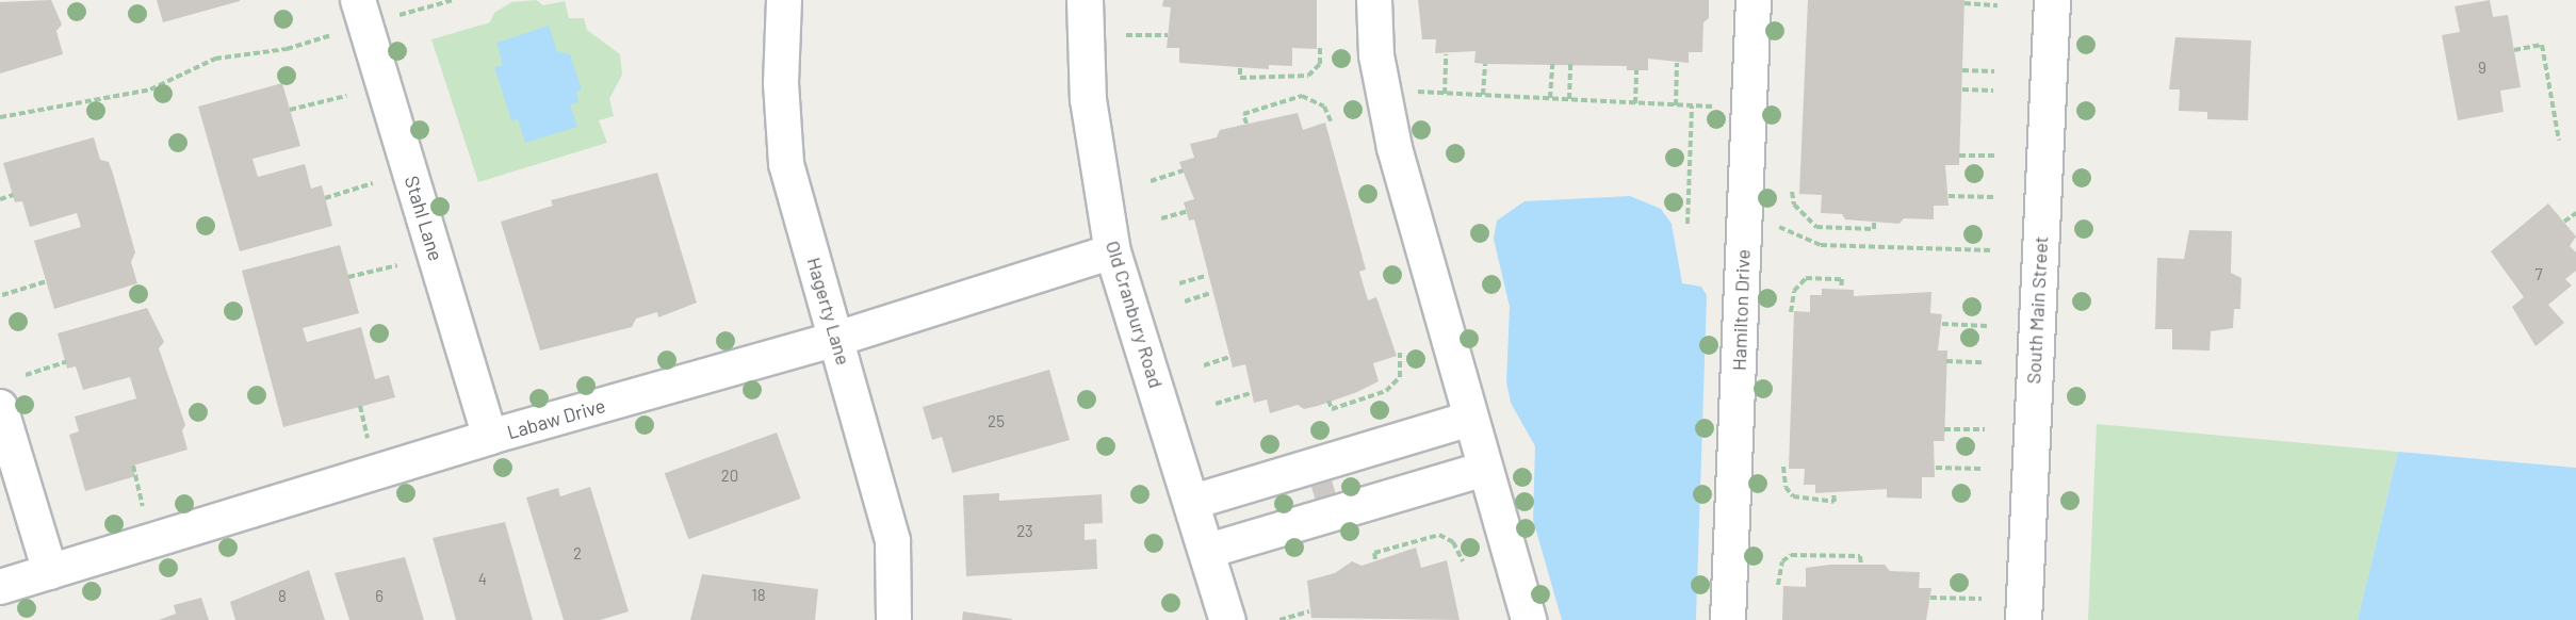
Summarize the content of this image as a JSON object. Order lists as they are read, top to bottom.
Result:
{
  "streets": {
    "street": [
      "Stahl Lane",
      "Hamilton Drive",
      "South Main Street",
      "Hagerty Lane",
      "Old Cranbury Road",
      "Labaw Drive"
    ]
  },
  "crossings": [
    ["Stahl Lane", "Labaw Drive"],
    ["Hagerty Lane", "Labaw Drive"],
    ["Old Cranbury Road", "Labaw Drive"]
  ],
  "house_numbers": [
    "9",
    "7",
    "25",
    "20",
    "23",
    "2",
    "4",
    "18",
    "8",
    "6"
  ]
}
